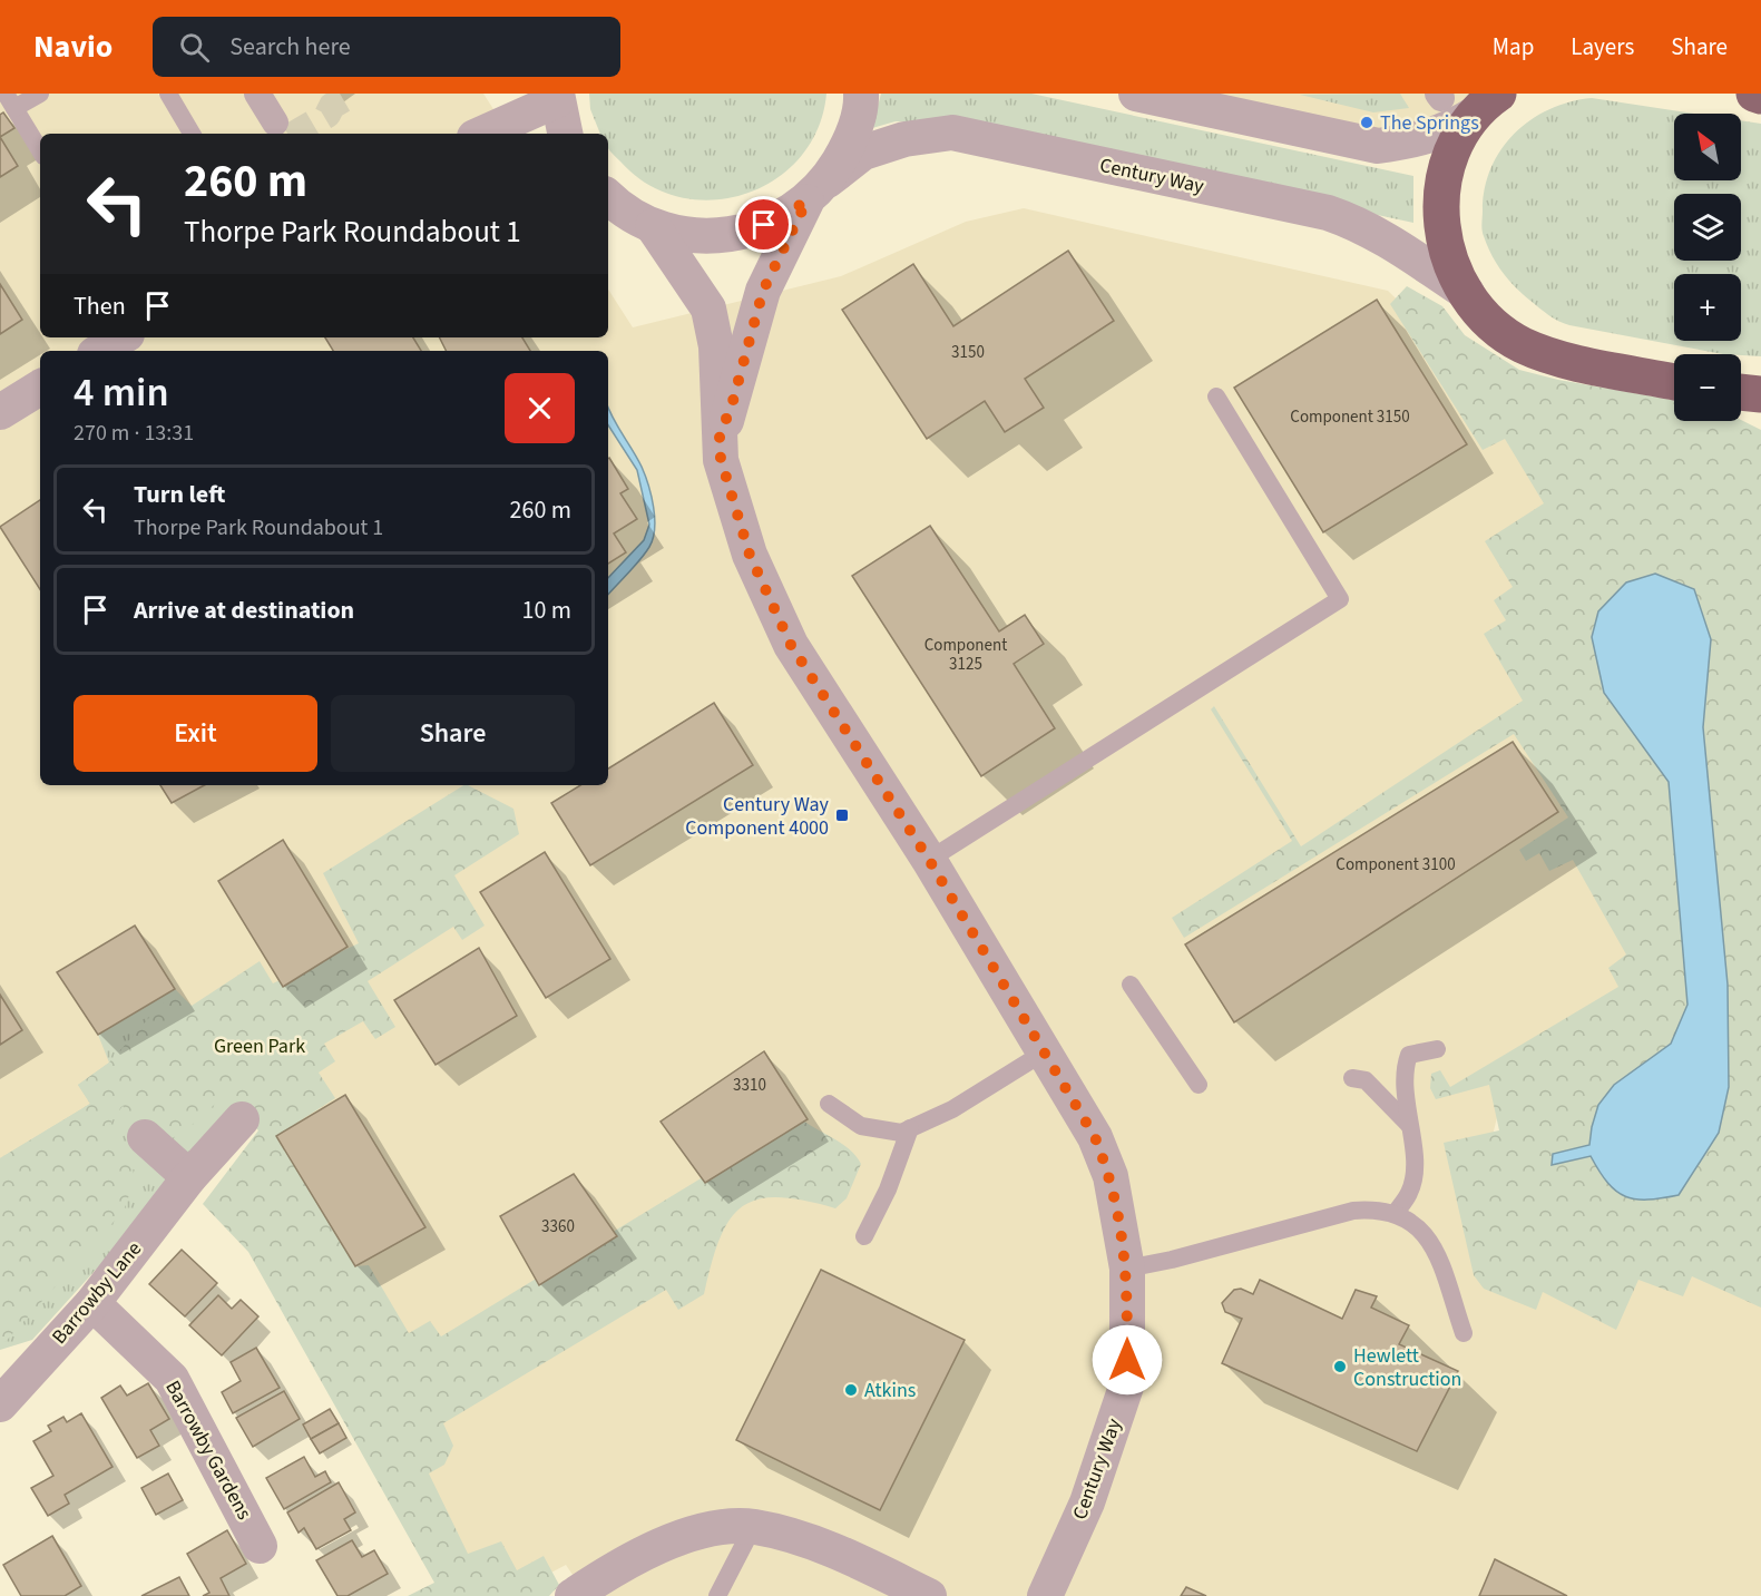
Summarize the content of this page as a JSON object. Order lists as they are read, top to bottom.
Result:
{
  "streets": {
    "street": ["Century Way", "Barrowby Lane", "Barrowby Gardens"]
  },
  "crossings": [
    ["Barrowby Lane", "Barrowby Gardens"]
  ],
  "parks": ["Green Park"],
  "places": {
    "other": ["The Springs", "Hewlett Construction", "Atkins"],
    "transit": ["Century Way Component 4000"]
  },
  "house_numbers": [
    "3150",
    "Component 3150",
    "Component 3125",
    "Component 3100",
    "3310",
    "3360"
  ],
  "north": "top left",
  "page": {
    "header": "Navio",
    "search": "Search here",
    "nav": ["Map", "Layers", "Share"],
    "map_buttons": ["+", "−"],
    "turn": ["260 m", "Thorpe Park Roundabout 1"],
    "then": "Then",
    "heading": ["4 min", "270 m · 13:31"],
    "list": [
      {
        "name": "Turn left",
        "note": "Thorpe Park Roundabout 1",
        "value": "260 m"
      },
      {
        "name": "Arrive at destination",
        "value": "10 m"
      }
    ],
    "buttons": ["Exit", "Share"]
  }
}
